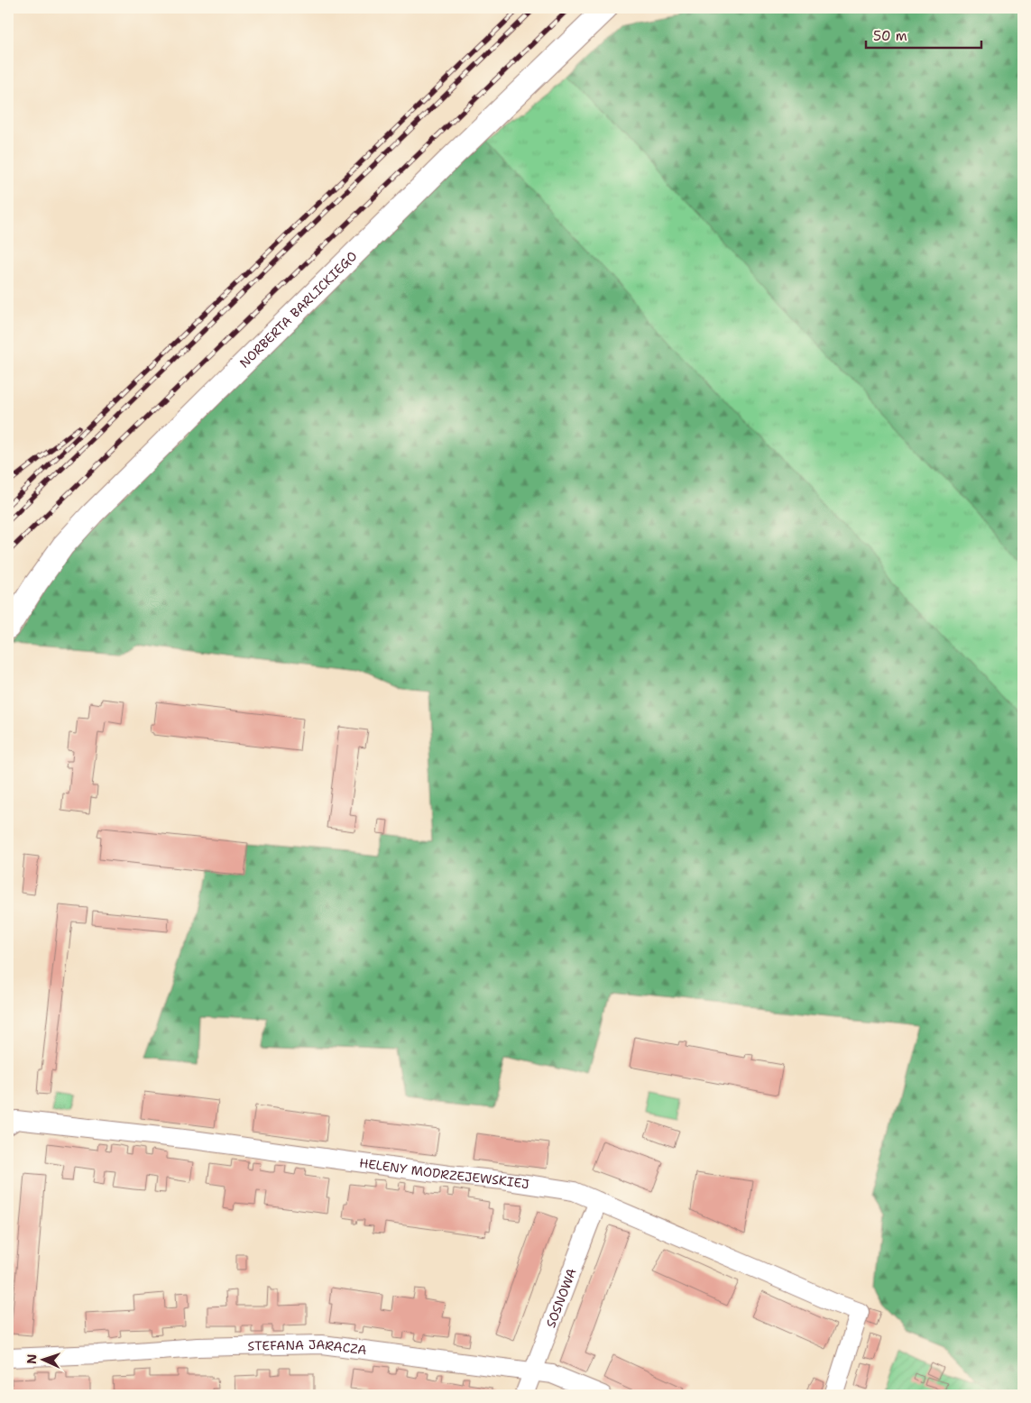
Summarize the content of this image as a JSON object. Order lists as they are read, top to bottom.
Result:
{
  "streets": {
    "street": [
      "NORBERTA BARLICKIEGO",
      "HELENY MODRZEJEWSKIEJ",
      "SOSNOWA",
      "STEFANA JARACZA"
    ]
  },
  "crossings": [
    ["HELENY MODRZEJEWSKIEJ", "SOSNOWA"],
    ["SOSNOWA", "STEFANA JARACZA"]
  ],
  "scale_bar": "50 m",
  "north": "left"
}
